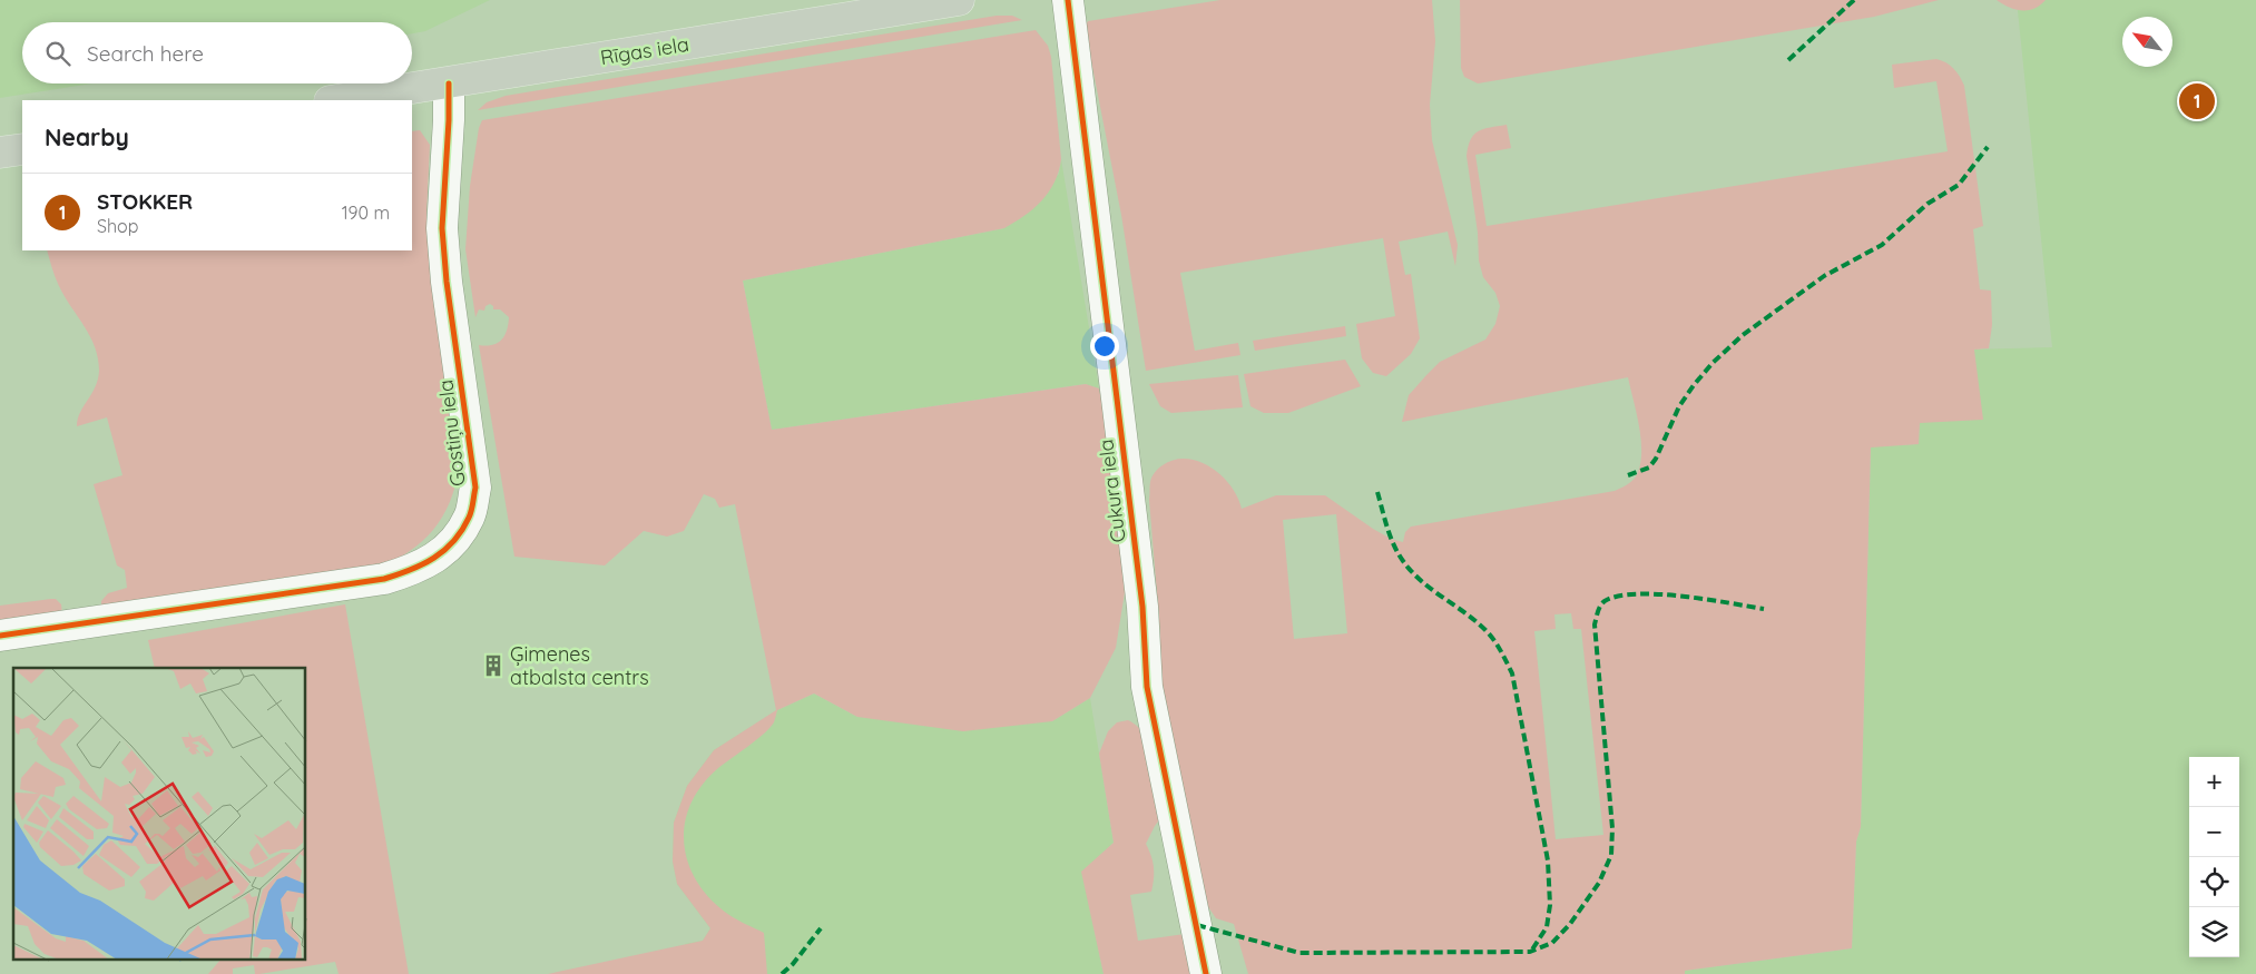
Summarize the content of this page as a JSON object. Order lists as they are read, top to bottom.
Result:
{
  "streets": {
    "highway": ["Rīgas iela"],
    "street": ["Gostiņu iela", "Cukura iela"]
  },
  "crossings": [
    ["Rīgas iela", "Gostiņu iela"]
  ],
  "places": {
    "building": ["Ģimenes atbalsta centrs"]
  },
  "north": "top left",
  "page": {
    "search": "Search here",
    "pins": "1",
    "heading": "Nearby",
    "list": [
      {
        "mark": "1",
        "name": "STOKKER",
        "note": "Shop",
        "value": "190 m"
      }
    ],
    "map_buttons": ["+", "−"]
  }
}
